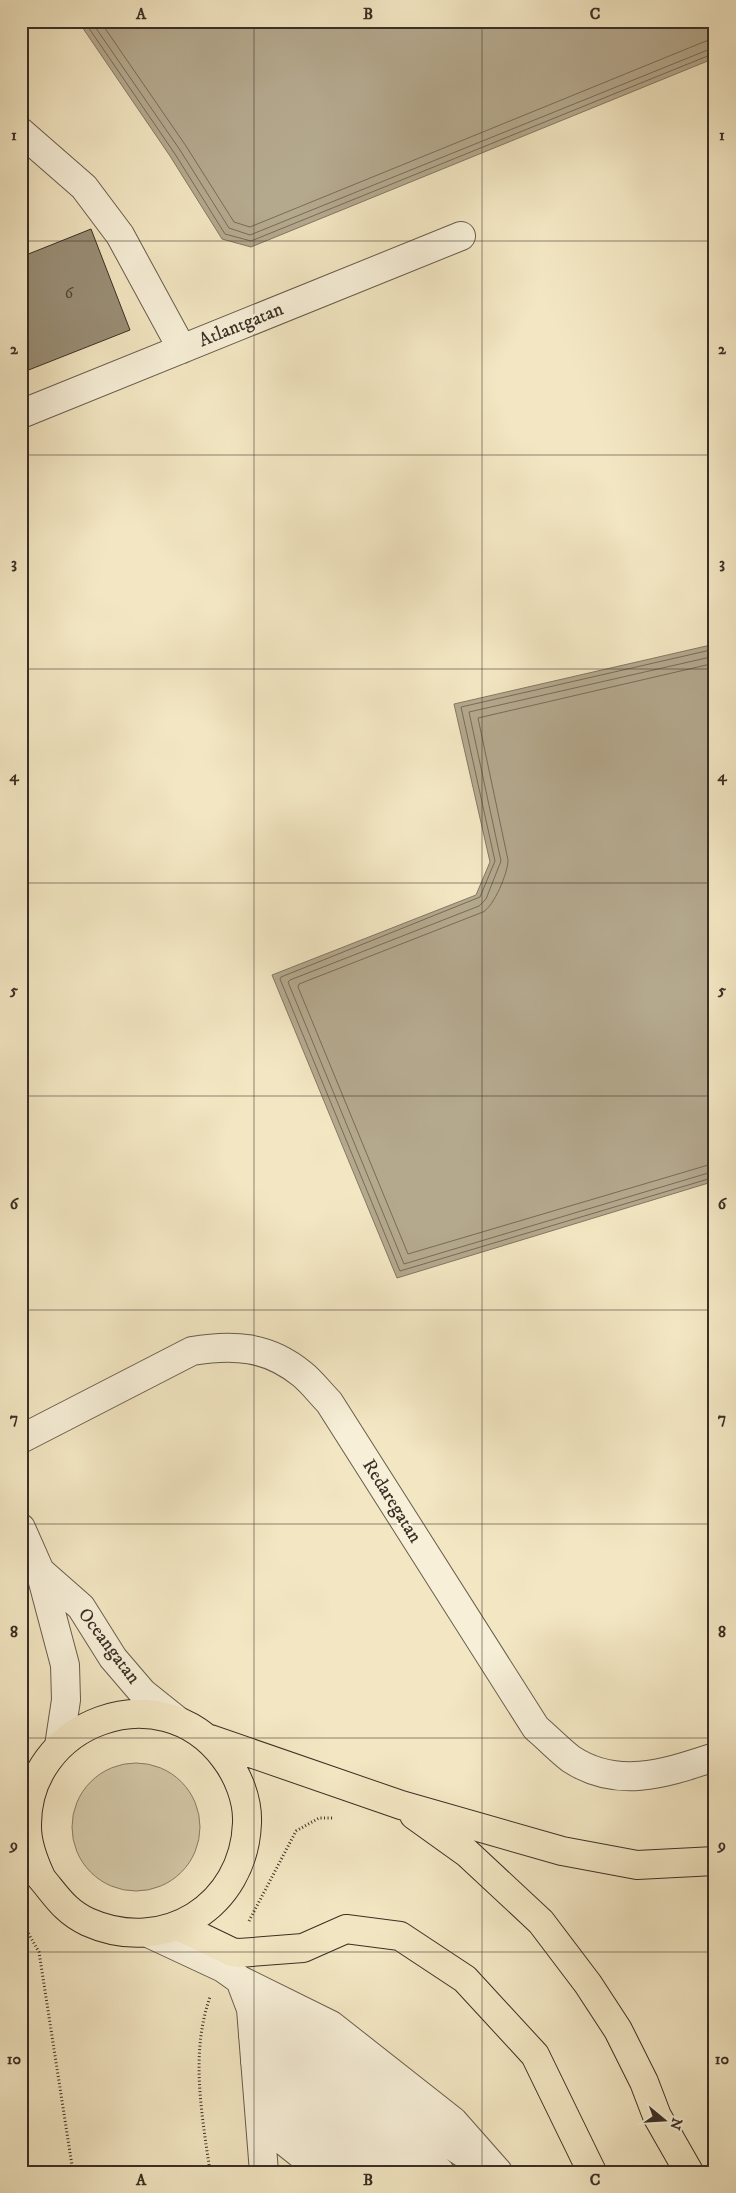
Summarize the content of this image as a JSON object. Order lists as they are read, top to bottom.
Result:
{
  "streets": {
    "street": ["Atlantgatan", "Redaregatan", "Oceangatan"]
  },
  "house_numbers": ["6"],
  "north": "right",
  "grid": {
    "columns": ["A", "B", "C"],
    "rows": [
      "1",
      "2",
      "3",
      "4",
      "5",
      "6",
      "7",
      "8",
      "9",
      "10"
    ]
  }
}
